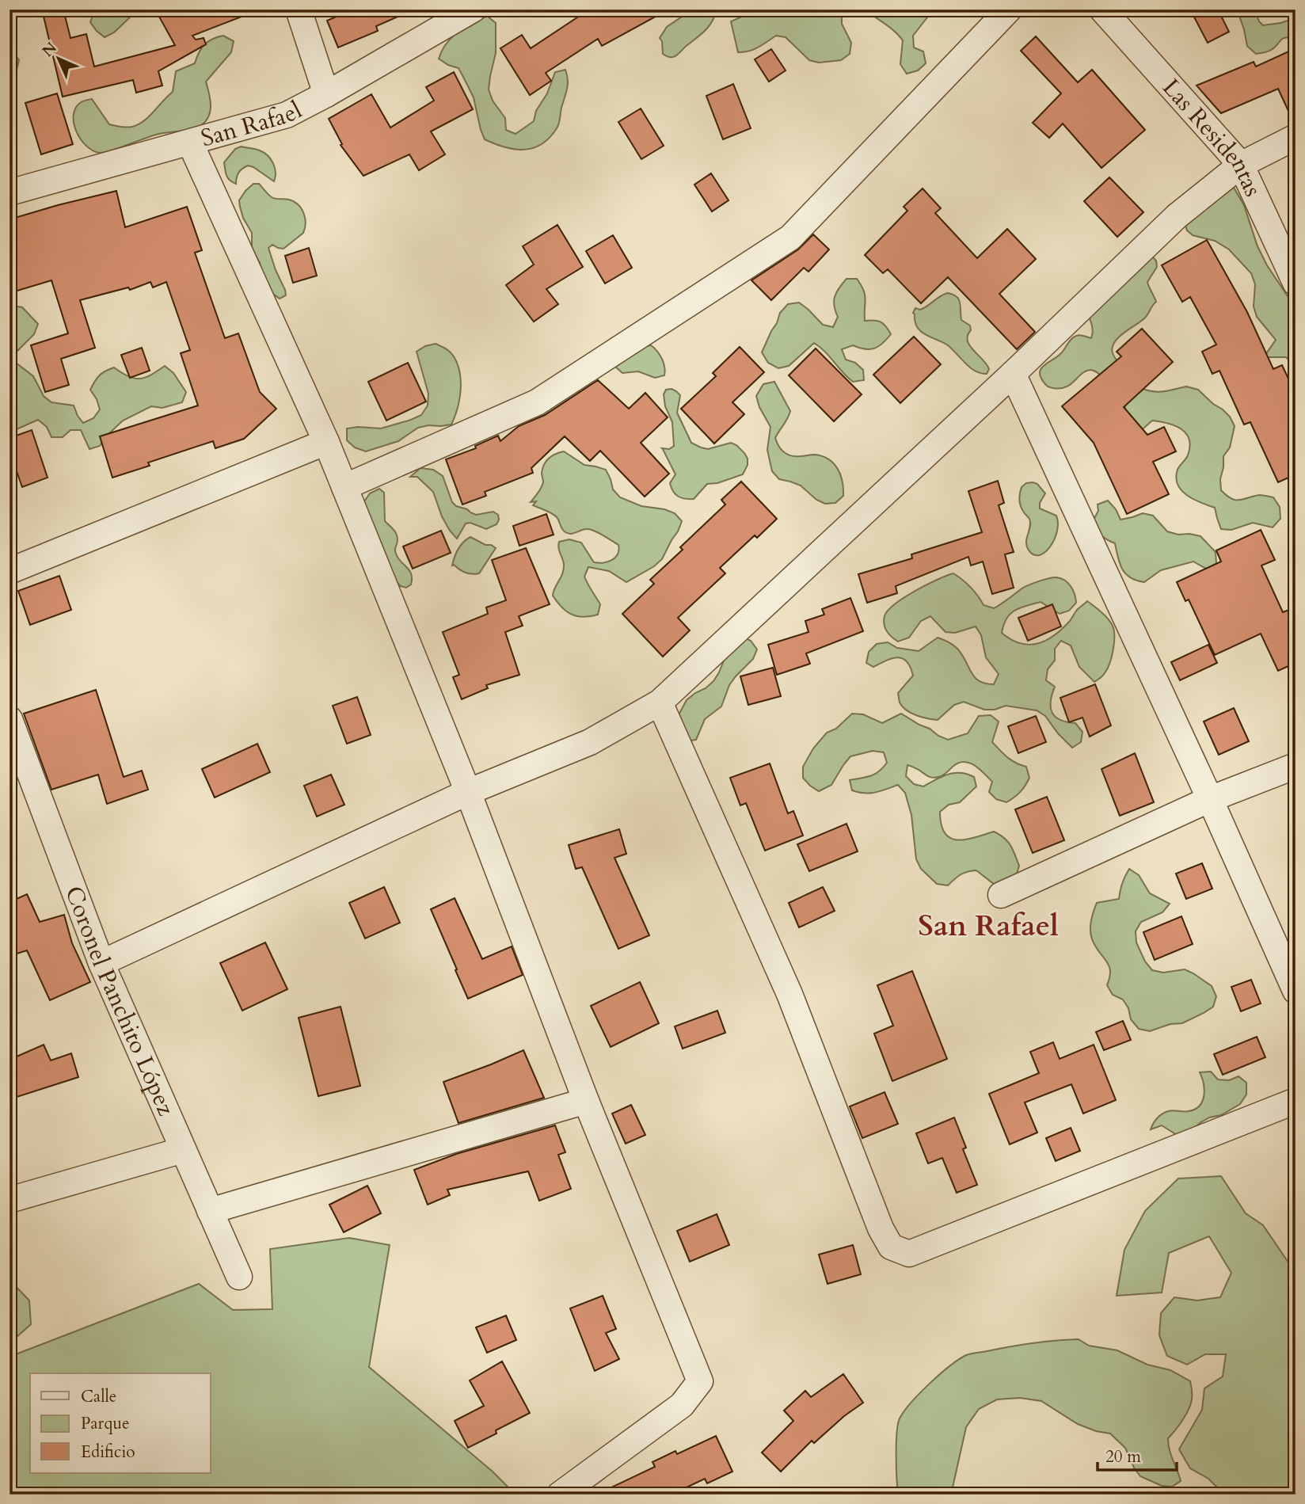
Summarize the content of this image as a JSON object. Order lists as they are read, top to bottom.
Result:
{
  "streets": {
    "street": ["San Rafael", "Las Residentas", "Coronel Panchito López"]
  },
  "districts": ["San Rafael"],
  "legend": ["Calle", "Parque", "Edificio"],
  "scale_bar": "20 m",
  "north": "top left"
}
